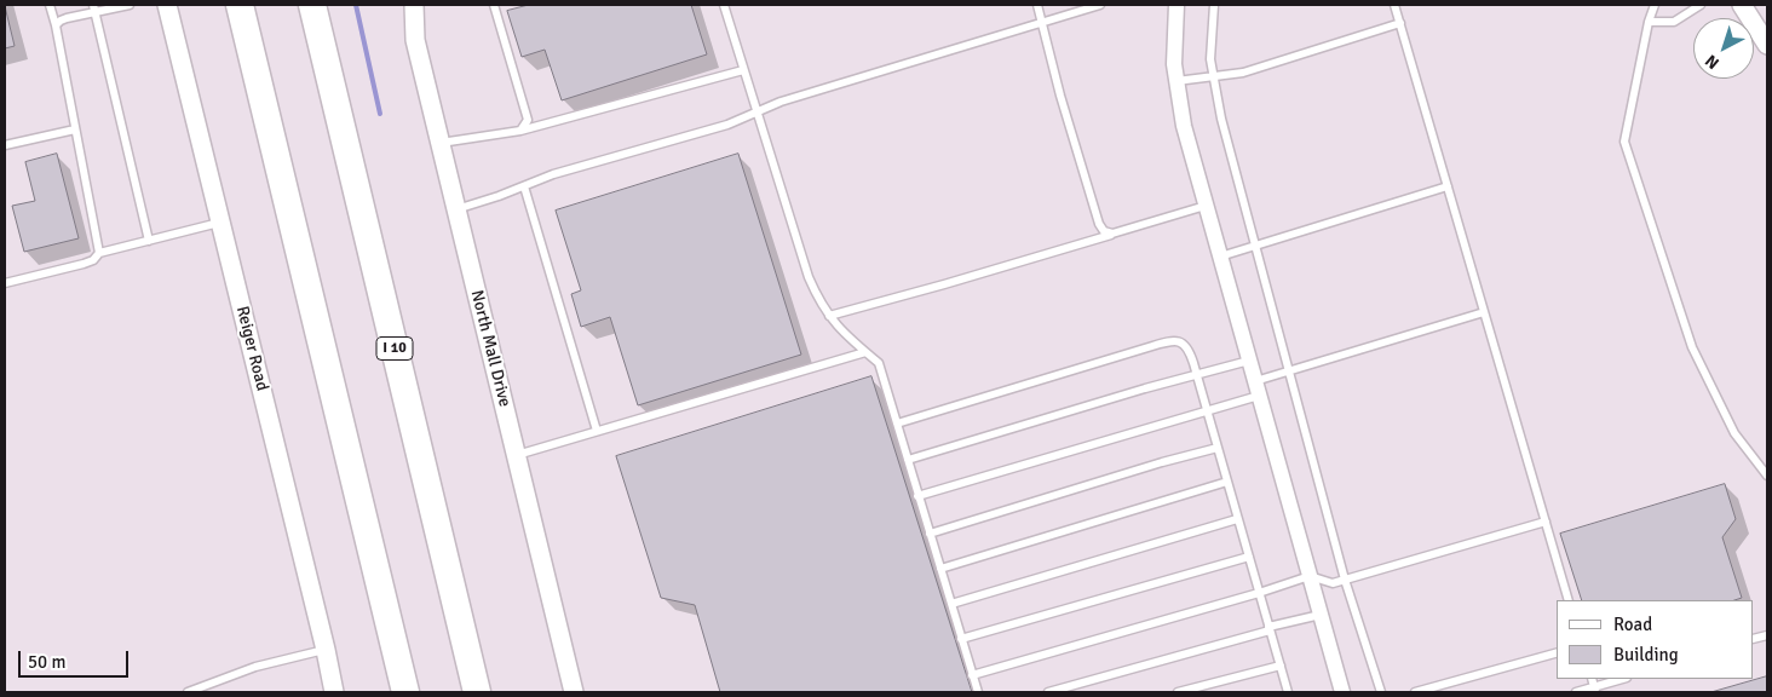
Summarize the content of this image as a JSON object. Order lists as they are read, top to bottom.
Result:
{
  "streets": {
    "highway": ["I 10"],
    "street": ["Reiger Road", "North Mall Drive"]
  },
  "legend": ["Road", "Building"],
  "scale_bar": "50 m",
  "north": "bottom left"
}
